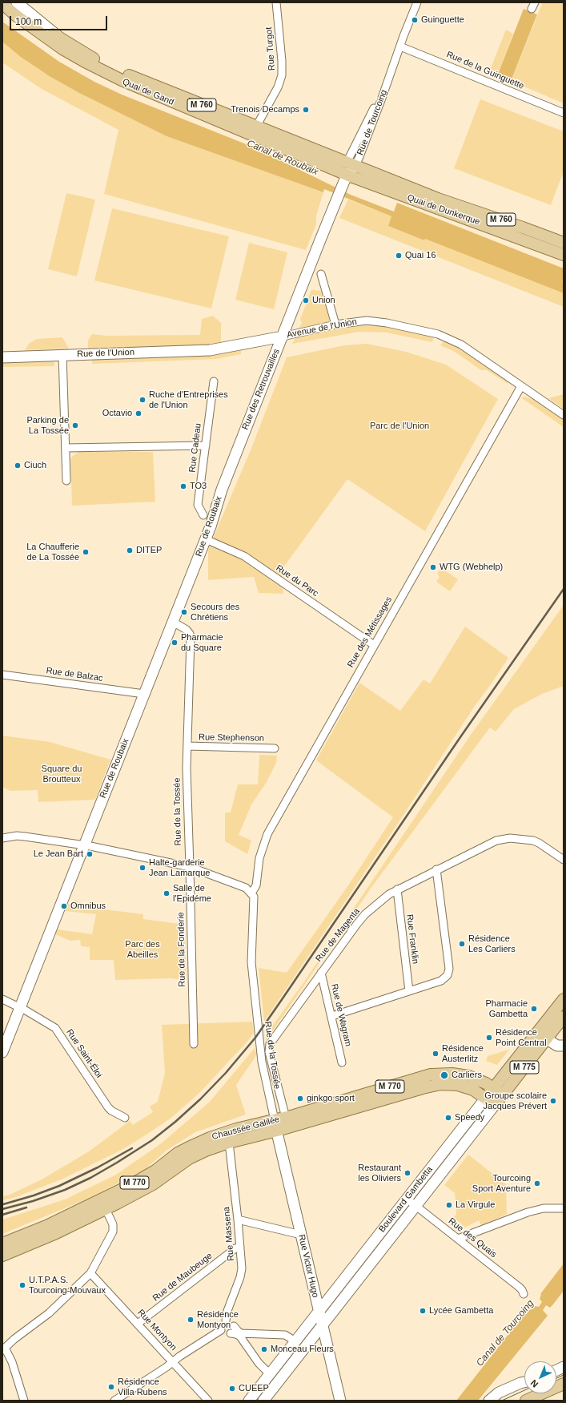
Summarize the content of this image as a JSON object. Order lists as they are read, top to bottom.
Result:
{
  "streets": {
    "main road": [
      "Quai de Gand",
      "M 760",
      "Quai de Dunkerque",
      "M 775",
      "M 770",
      "Chaussée Galilée",
      "Boulevard Gambetta"
    ],
    "street": [
      "Rue Turgot",
      "Rue de la Guinguette",
      "Rue de Tourcoing",
      "Avenue de l'Union",
      "Rue de l'Union",
      "Rue des Retrouvailles",
      "Rue Cadeau",
      "Rue de Roubaix",
      "Rue du Parc",
      "Rue des Métissages",
      "Rue de Balzac",
      "Rue Stephenson",
      "Rue de la Tossée",
      "Rue de Magenta",
      "Rue Franklin",
      "Rue de la Fonderie",
      "Rue de Wagram",
      "Rue Saint-Éloi",
      "Rue Massena",
      "Rue des Quais",
      "Rue Victor Hugo",
      "Rue de Maubeuge",
      "Rue Montyon"
    ]
  },
  "crossings": [
    ["Rue Turgot", "Quai de Gand"],
    ["Rue de la Guinguette", "Rue de Tourcoing"],
    ["Quai de Gand", "Rue de Tourcoing"],
    ["Quai de Gand", "Quai de Dunkerque"],
    ["Quai de Gand", "Rue des Retrouvailles"],
    ["Rue de Tourcoing", "Quai de Dunkerque"],
    ["Rue de Tourcoing", "Rue des Retrouvailles"],
    ["Quai de Dunkerque", "Rue des Retrouvailles"],
    ["Avenue de l'Union", "Rue de l'Union"],
    ["Avenue de l'Union", "Rue des Retrouvailles"],
    ["Avenue de l'Union", "Rue des Métissages"],
    ["Rue des Retrouvailles", "Rue de Roubaix"],
    ["Rue de Roubaix", "Rue du Parc"],
    ["Rue de Roubaix", "Rue de Balzac"],
    ["Rue de Roubaix", "Rue de la Tossée"],
    ["Rue de Roubaix", "Rue Saint-Éloi"],
    ["Rue du Parc", "Rue des Métissages"],
    ["Rue des Métissages", "Rue de la Tossée"],
    ["Rue Stephenson", "Rue de la Tossée"],
    ["Rue de la Tossée", "Rue de la Fonderie"],
    ["Rue de la Tossée", "Chaussée Galilée"],
    ["Rue de la Tossée", "Rue Victor Hugo"],
    ["Rue de Magenta", "Rue Franklin"],
    ["Rue de Magenta", "Rue de Wagram"],
    ["Rue de Magenta", "Chaussée Galilée"],
    ["Chaussée Galilée", "Boulevard Gambetta"],
    ["Chaussée Galilée", "Rue Massena"],
    ["Chaussée Galilée", "Rue Victor Hugo"],
    ["Boulevard Gambetta", "Rue des Quais"],
    ["Boulevard Gambetta", "Rue Victor Hugo"],
    ["Rue Massena", "Rue de Maubeuge"],
    ["Rue de Maubeuge", "Rue Montyon"]
  ],
  "water": ["Canal de Roubaix", "Canal de Tourcoing"],
  "parks": ["Parc de l'Union", "Square du Broutteux", "Parc des Abeilles"],
  "places": [
    "Guinguette",
    "Trenois Decamps",
    "Quai 16",
    "Union",
    "Ruche d'Entreprises de l'Union",
    "Octavio",
    "Parking de La Tossée",
    "Ciuch",
    "TO3",
    "DITEP",
    "La Chaufferie de La Tossée",
    "WTG (Webhelp)",
    "Secours des Chrétiens",
    "Pharmacie du Square",
    "Le Jean Bart",
    "Halte-garderie Jean Lamarque",
    "Salle de l'Epidéme",
    "Omnibus",
    "Résidence Les Carliers",
    "Pharmacie Gambetta",
    "Résidence Point Central",
    "Résidence Austerlitz",
    "Carliers",
    "ginkgo sport",
    "Groupe scolaire Jacques Prévert",
    "Speedy",
    "Restaurant les Oliviers",
    "Tourcoing Sport Aventure",
    "La Virgule",
    "U.T.P.A.S. Tourcoing-Mouvaux",
    "Lycée Gambetta",
    "Résidence Montyon",
    "Monceau Fleurs",
    "Résidence Villa Rubens",
    "CUEEP"
  ],
  "scale_bar": "100 m",
  "north": "bottom left"
}
